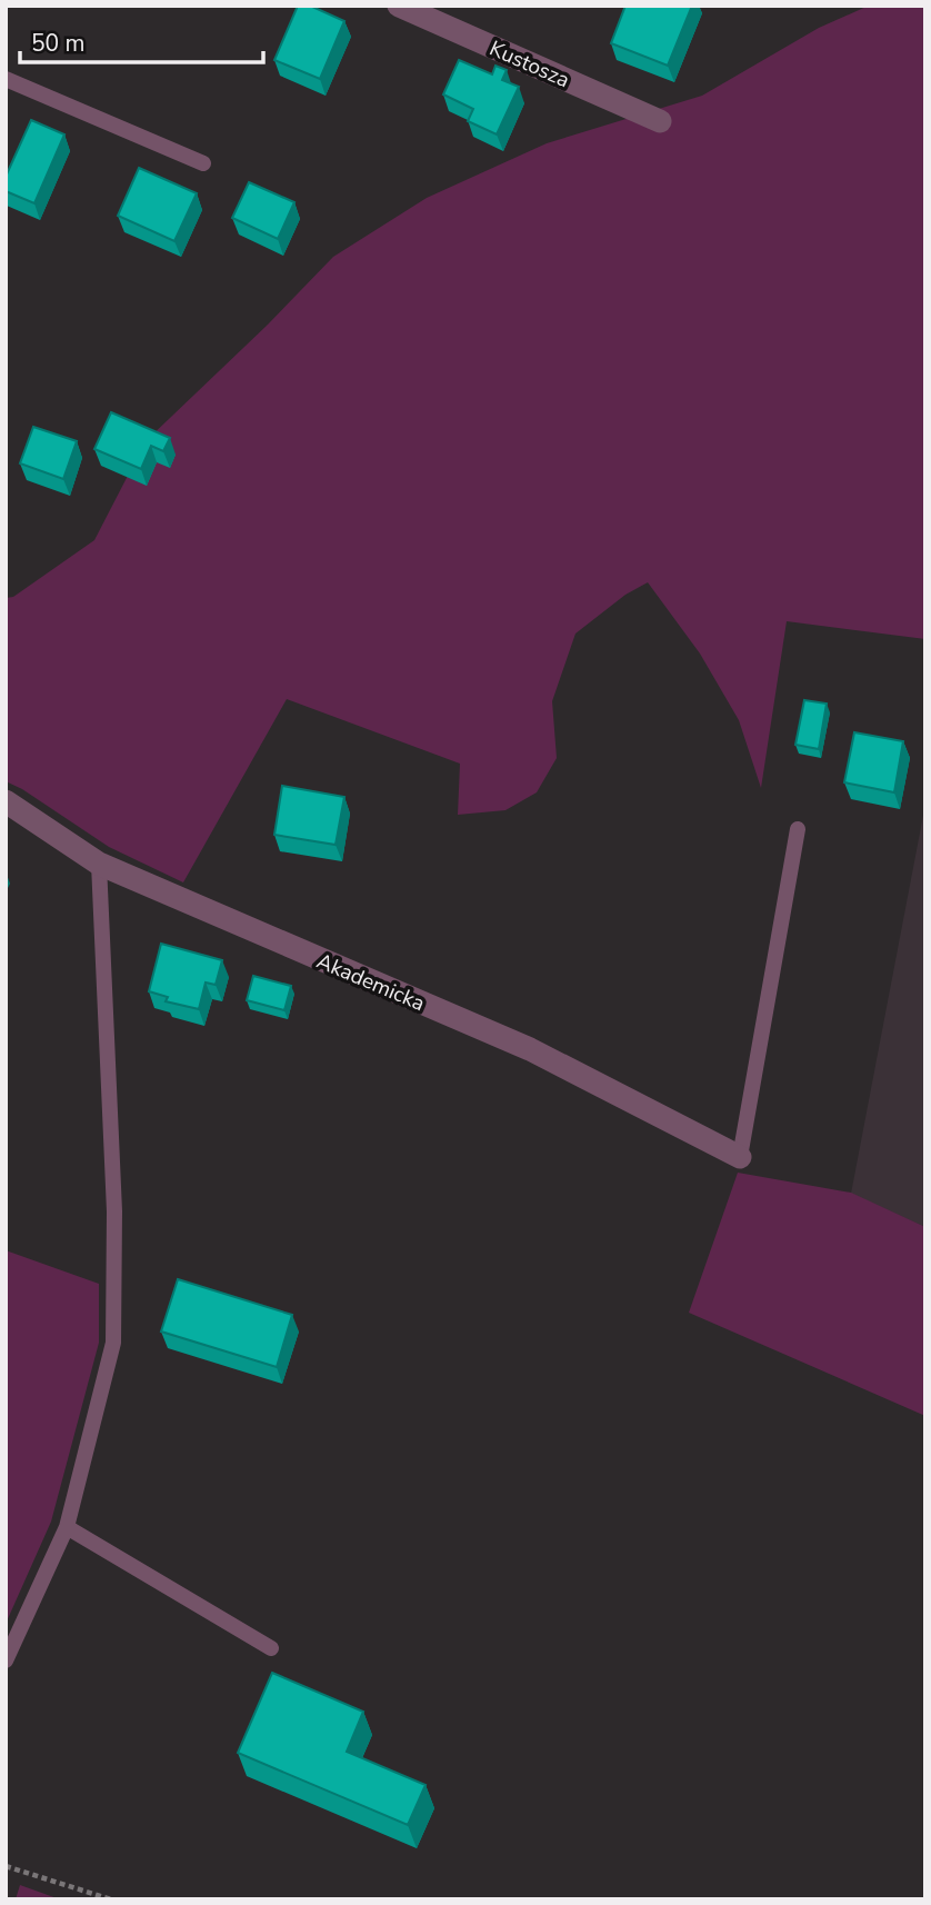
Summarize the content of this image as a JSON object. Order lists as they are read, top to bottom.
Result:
{
  "streets": {
    "street": ["Kustosza", "Akademicka"]
  },
  "scale_bar": "50 m"
}
